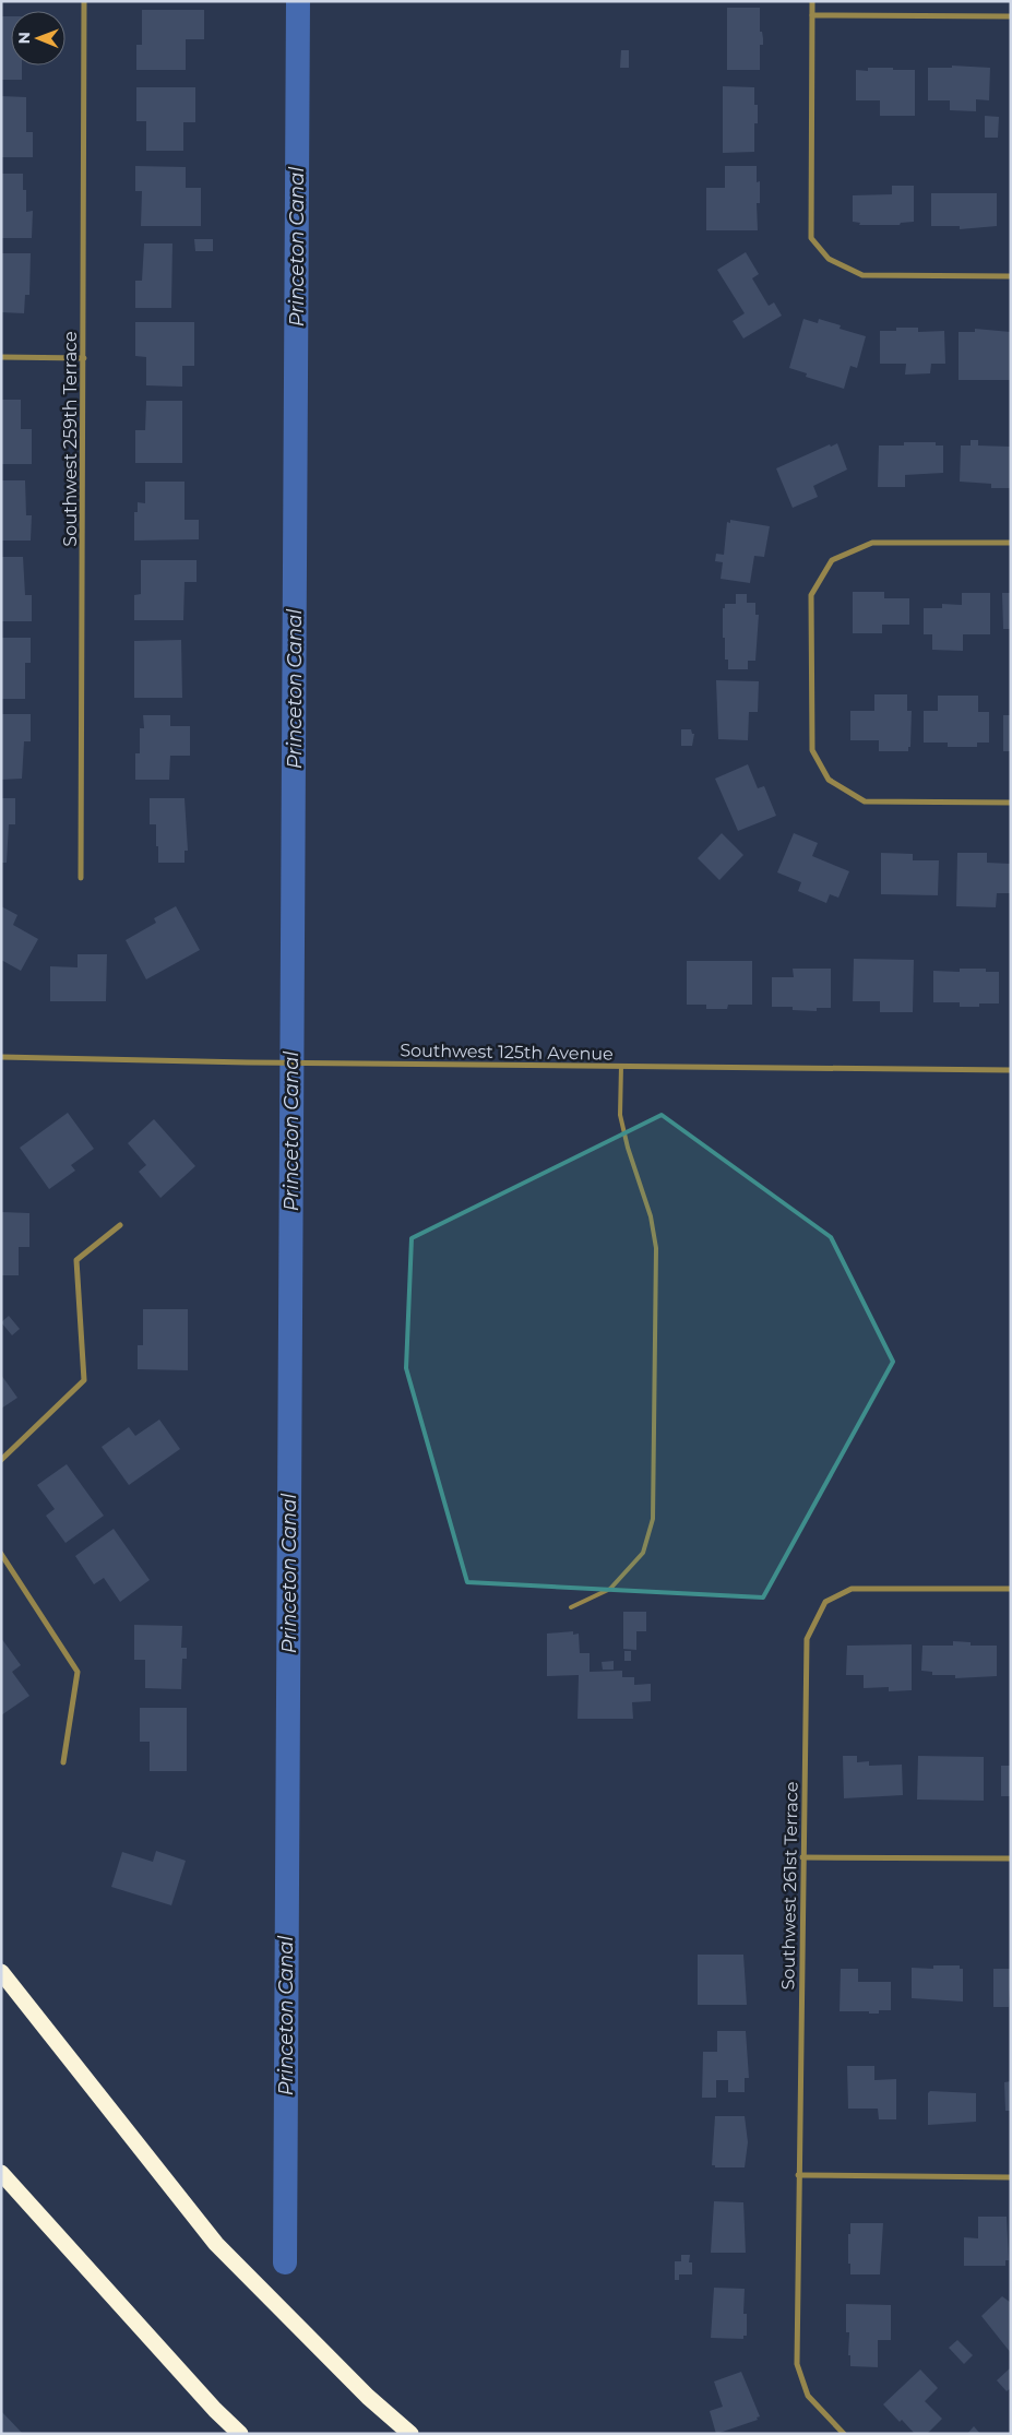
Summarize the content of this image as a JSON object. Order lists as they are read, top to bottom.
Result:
{
  "streets": {
    "street": ["Southwest 259th Terrace", "Southwest 125th Avenue", "Southwest 261st Terrace"]
  },
  "water": ["Princeton Canal"],
  "north": "left"
}
